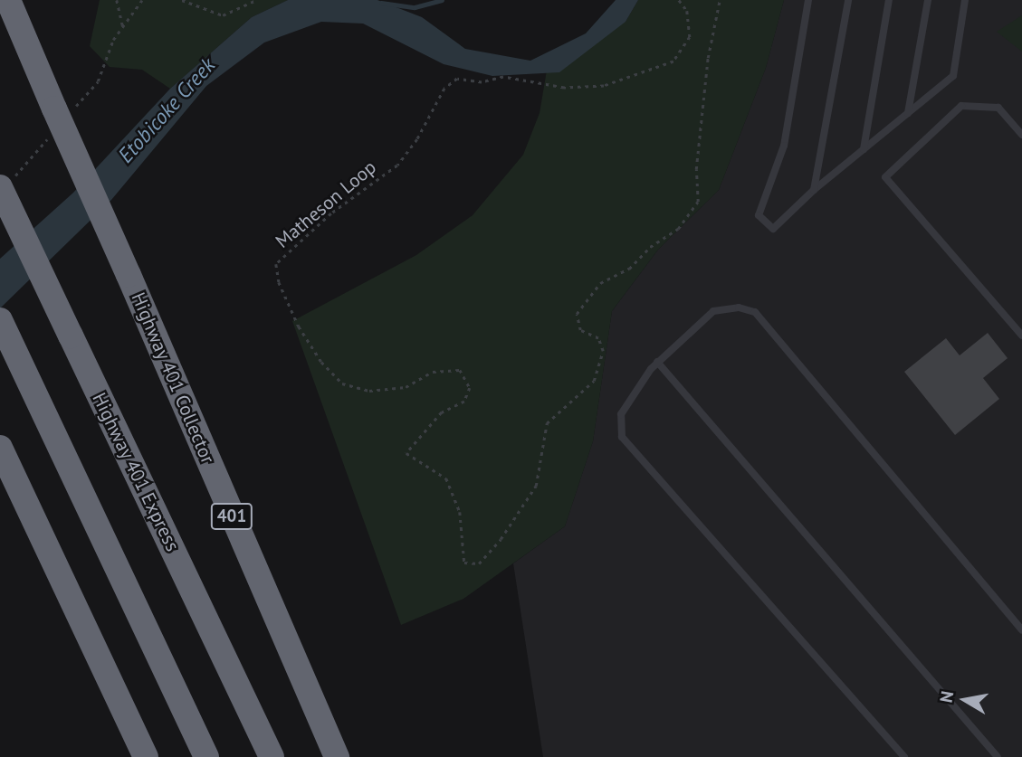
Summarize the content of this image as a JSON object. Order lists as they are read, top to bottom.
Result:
{
  "streets": {
    "highway": ["Highway 401 Collector", "Highway 401 Express", "401"],
    "path": ["Matheson Loop"]
  },
  "water": ["Etobicoke Creek"],
  "north": "left"
}
